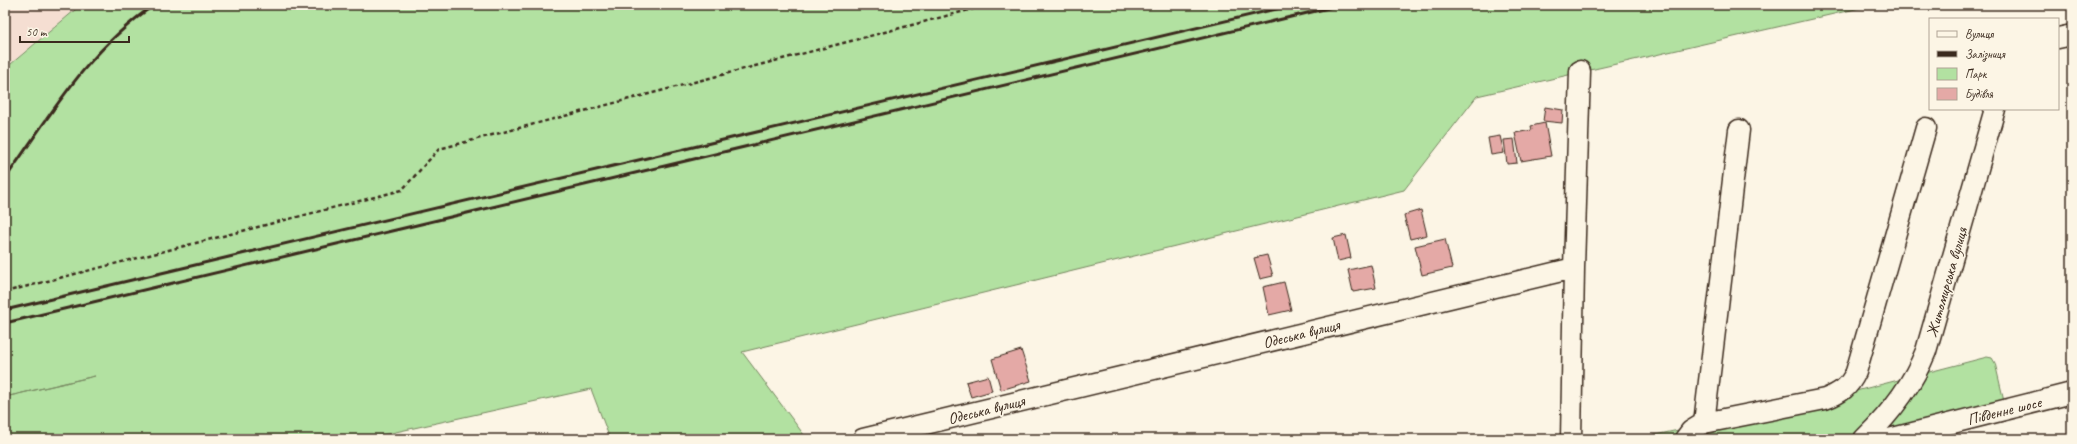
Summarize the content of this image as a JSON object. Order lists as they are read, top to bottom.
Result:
{
  "streets": {
    "street": ["Житомирська вулиця", "Одеська вулиця", "Південне шосе"]
  },
  "legend": [
    "Вулиця",
    "Залізниця",
    "Парк",
    "Будівля"
  ],
  "scale_bar": "50 m"
}
